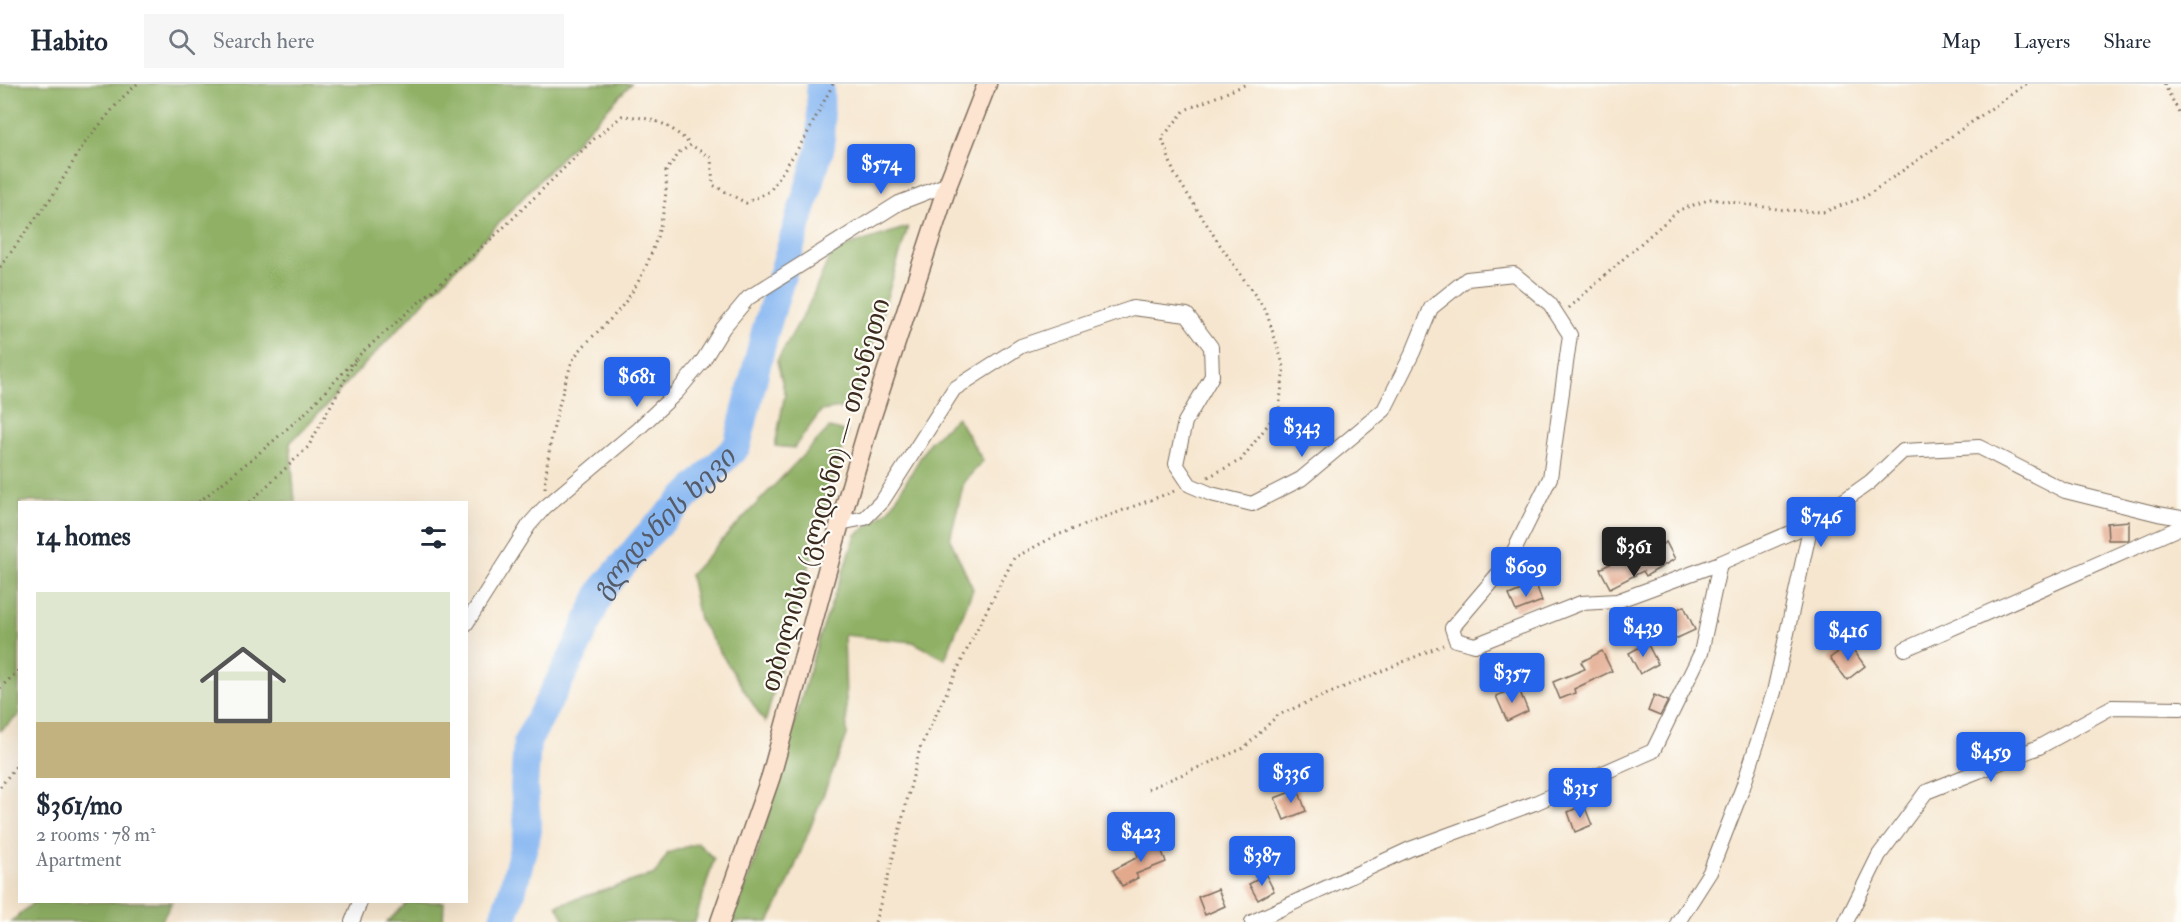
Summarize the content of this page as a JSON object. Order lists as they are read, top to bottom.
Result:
{
  "streets": {
    "main road": ["თბილისი (გლდანი) — თიანეთი"]
  },
  "water": ["გლდანის ხევი"],
  "page": {
    "header": "Habito",
    "search": "Search here",
    "nav": ["Map", "Layers", "Share"],
    "price": [
      "$574",
      "$681",
      "$343",
      "$746",
      "$361",
      "$609",
      "$439",
      "$416",
      "$357",
      "$459",
      "$336",
      "$315",
      "$423",
      "$387"
    ],
    "heading": "14 homes",
    "list": [
      {
        "name": "$361/mo",
        "note": "2 rooms · 78 m² · Apartment"
      }
    ]
  }
}
